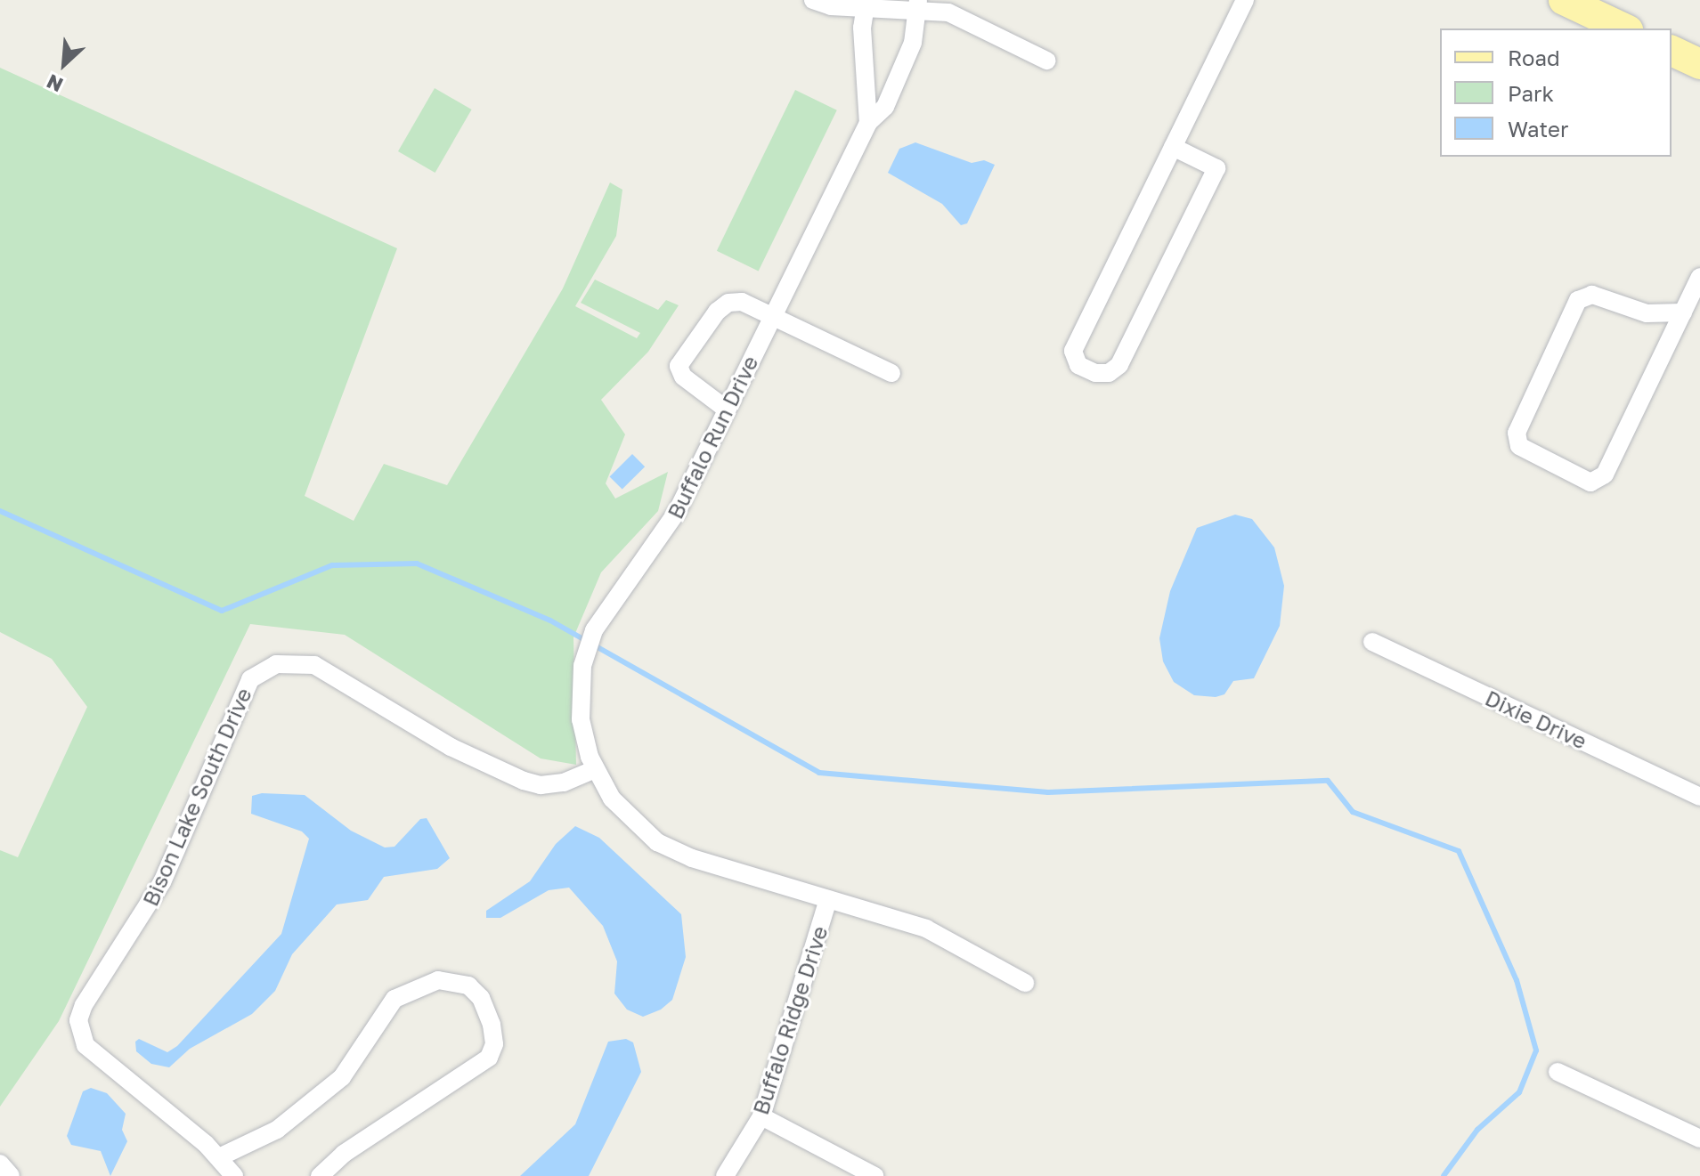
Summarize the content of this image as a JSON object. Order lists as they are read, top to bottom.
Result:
{
  "streets": {
    "street": [
      "Buffalo Run Drive",
      "Dixie Drive",
      "Bison Lake South Drive",
      "Buffalo Ridge Drive"
    ]
  },
  "crossings": [
    ["Buffalo Run Drive", "Bison Lake South Drive"],
    ["Buffalo Run Drive", "Buffalo Ridge Drive"]
  ],
  "legend": ["Road", "Park", "Water"],
  "north": "bottom left"
}
